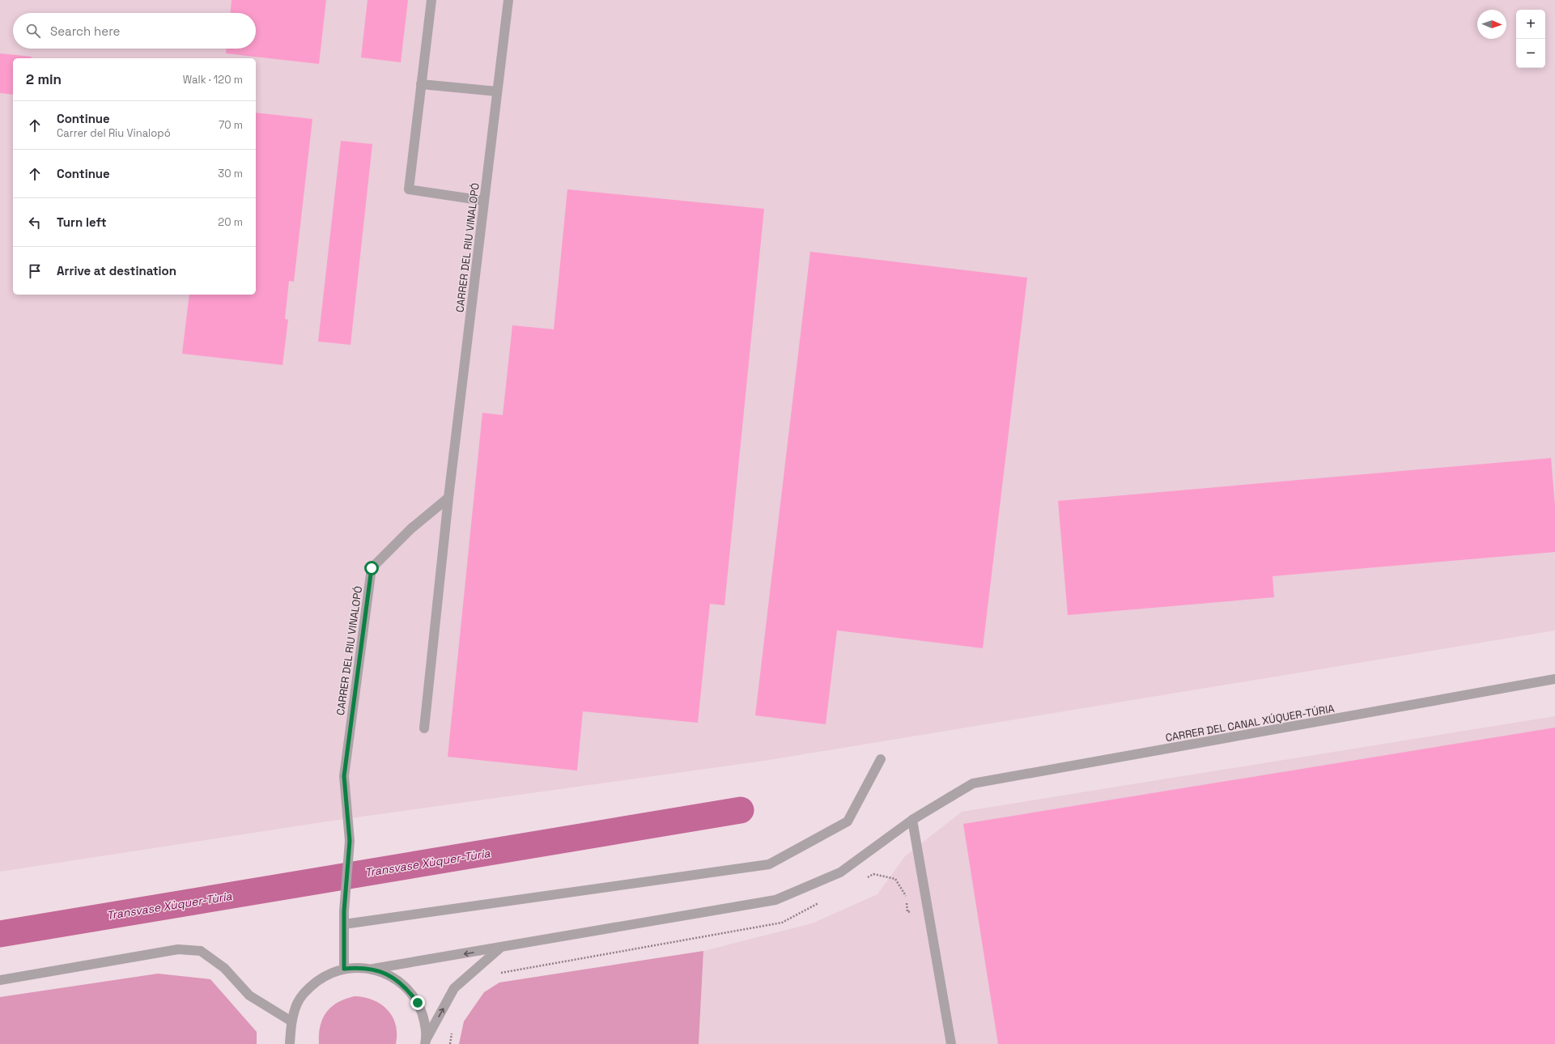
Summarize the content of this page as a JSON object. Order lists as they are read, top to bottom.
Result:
{
  "streets": {
    "street": ["CARRER DEL RIU VINALOPÓ", "CARRER DEL CANAL XÚQUER-TÚRIA"]
  },
  "water": ["Transvase Xùquer-Tùria"],
  "north": "right",
  "page": {
    "map_buttons": ["+", "−"],
    "search": "Search here",
    "heading": ["2 min", "Walk · 120 m"],
    "list": [
      ["Continue", "Carrer del Riu Vinalopó", "70 m"],
      ["Continue", "30 m"],
      ["Turn left", "20 m"],
      "Arrive at destination"
    ]
  }
}
